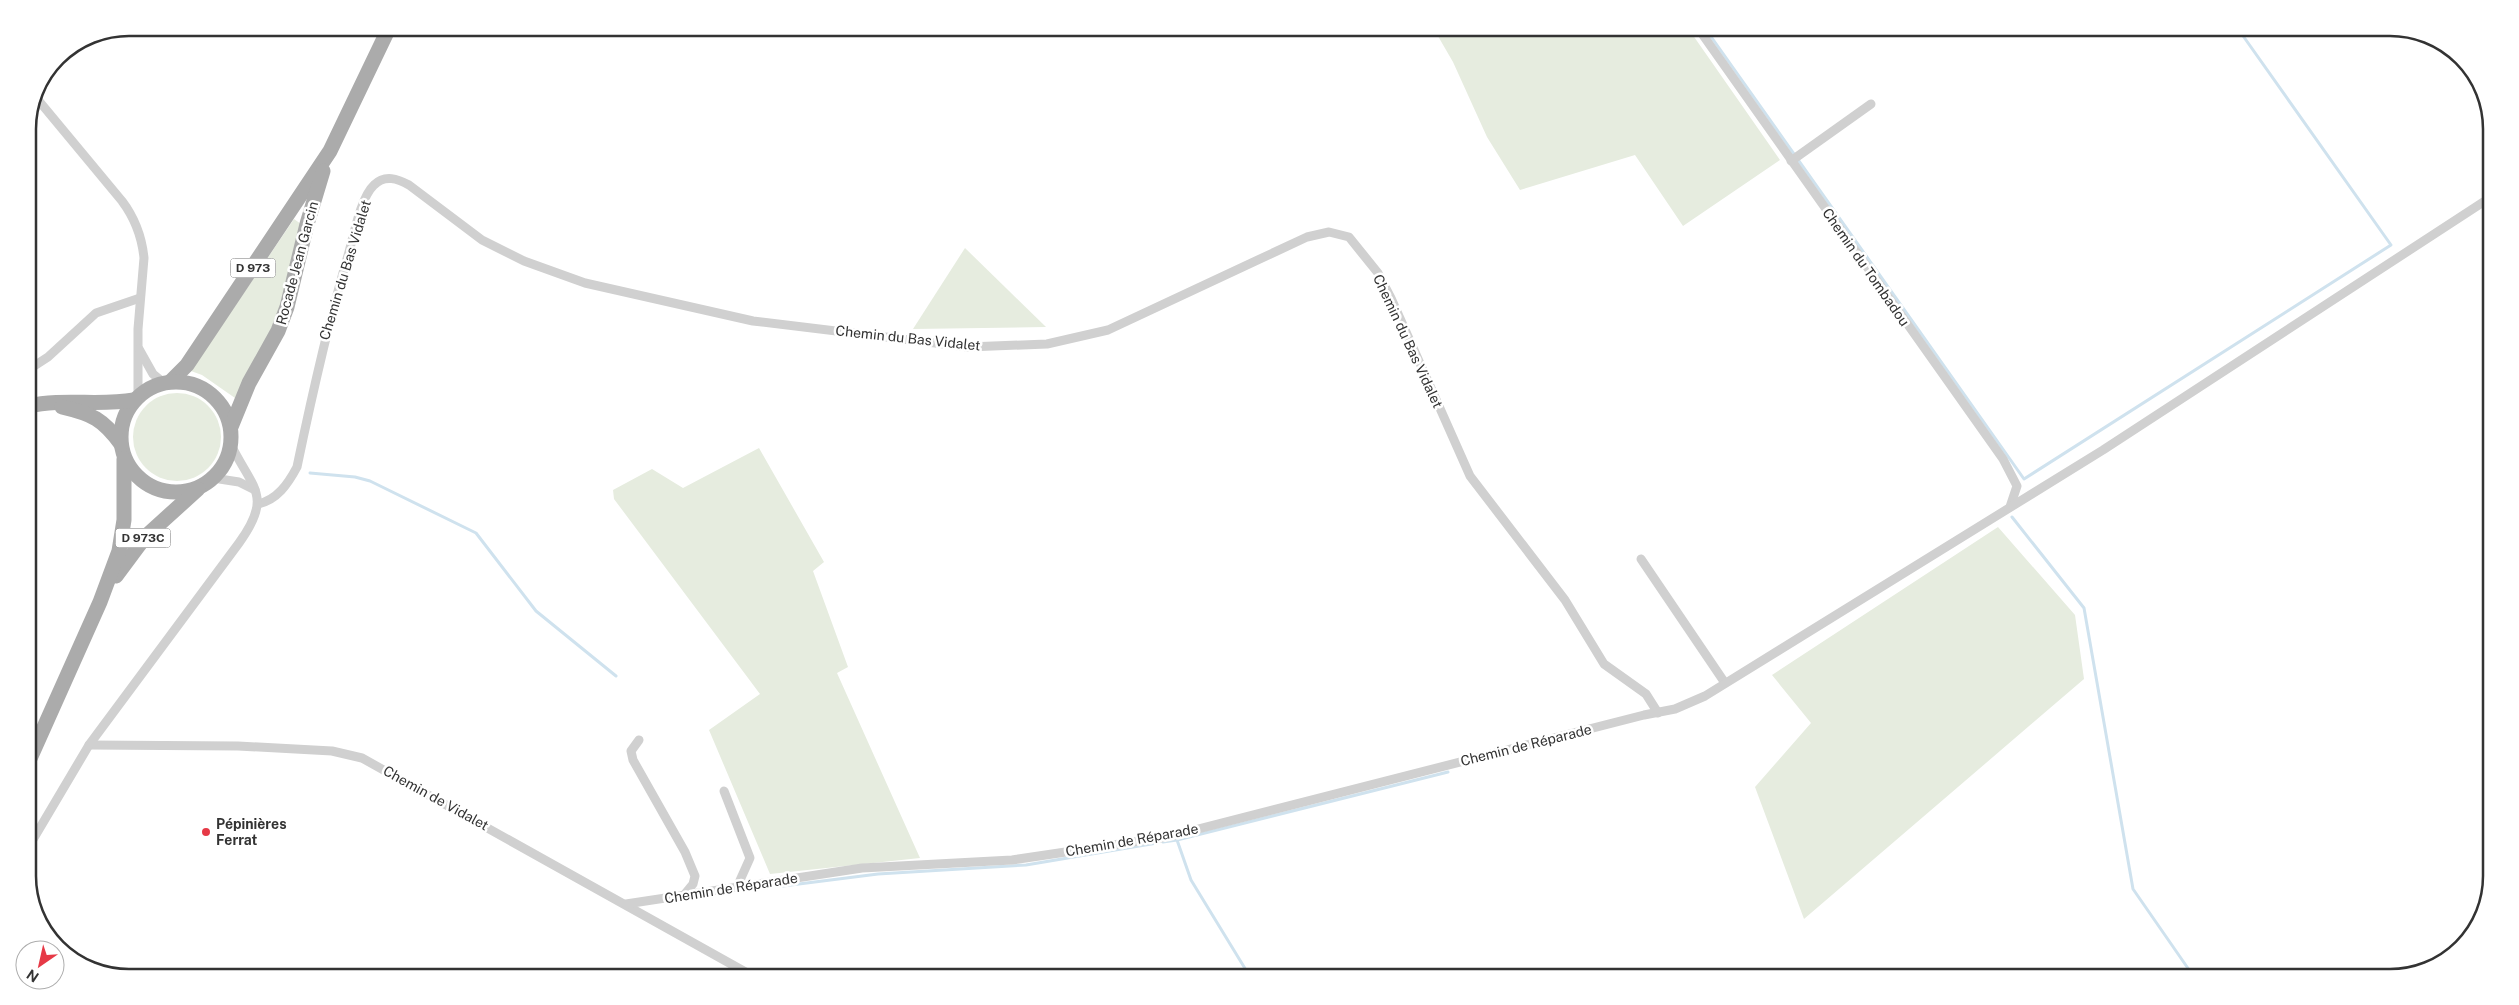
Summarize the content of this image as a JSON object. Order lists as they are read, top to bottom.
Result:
{
  "streets": {
    "main road": ["Rocade Jean Garcin", "D 973", "D 973C"],
    "street": [
      "Chemin du Tombadou",
      "Chemin du Bas Vidalet",
      "Chemin de Réparade",
      "Chemin de Vidalet"
    ]
  },
  "crossings": [
    ["Rocade Jean Garcin", "D 973C"],
    ["Chemin du Tombadou", "Chemin de Réparade"],
    ["Chemin du Bas Vidalet", "Chemin de Réparade"],
    ["Chemin de Réparade", "Chemin de Vidalet"]
  ],
  "places": ["Pépinières Ferrat"],
  "north": "bottom left"
}
